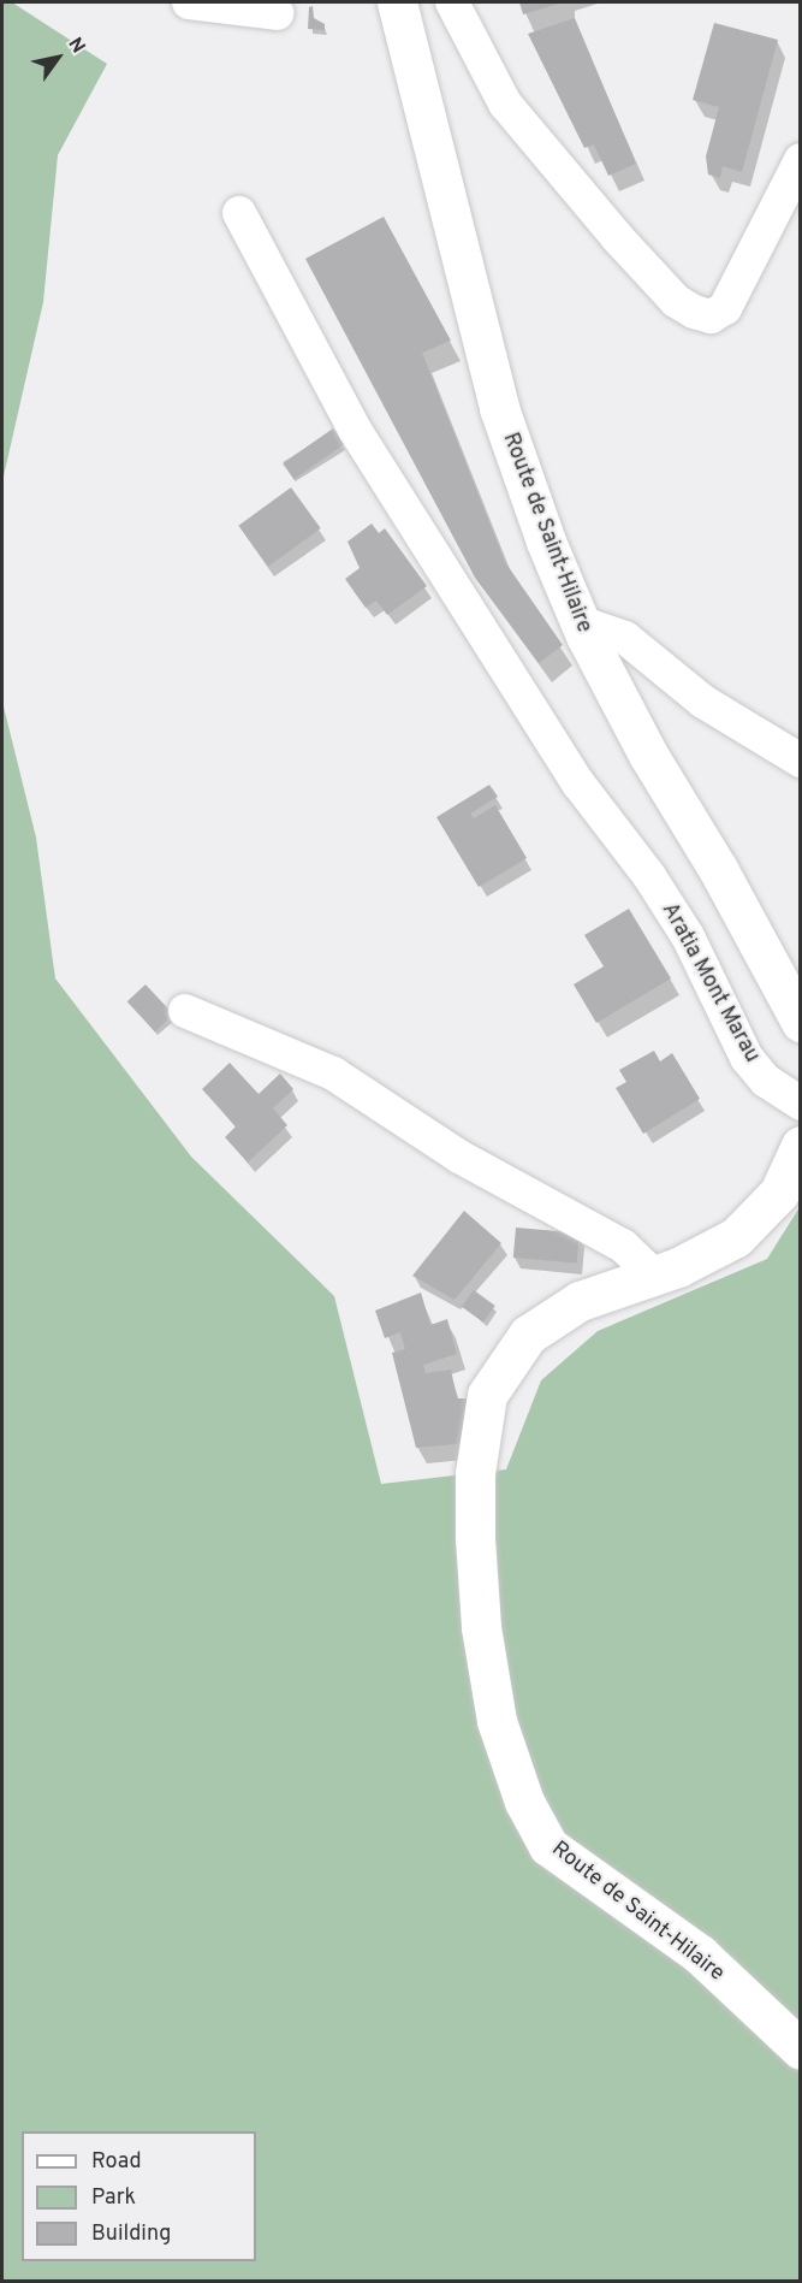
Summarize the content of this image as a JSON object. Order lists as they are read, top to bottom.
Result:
{
  "streets": {
    "street": ["Route de Saint-Hilaire", "Aratia Mont Marau"]
  },
  "legend": ["Road", "Park", "Building"],
  "north": "top right"
}
